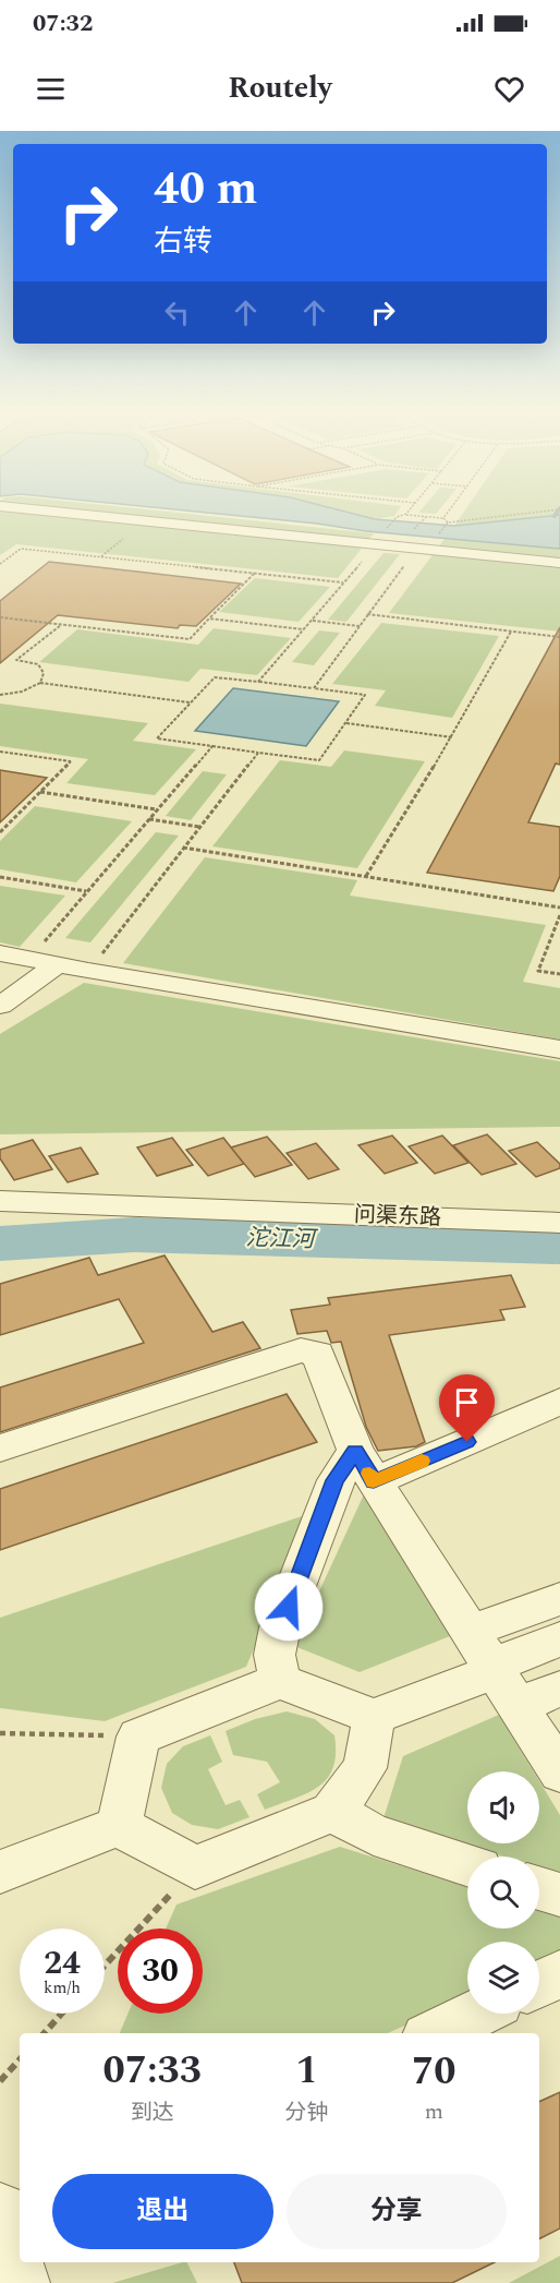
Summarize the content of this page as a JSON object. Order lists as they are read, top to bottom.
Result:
{
  "streets": {
    "street": ["问渠东路"]
  },
  "water": ["沱江河"],
  "page": {
    "status": "07:32",
    "header": "Routely",
    "turn": ["40 m", "右转"],
    "speed": "24 km/h",
    "limit": "30",
    "eta": [
      "07:33",
      "到达",
      "1",
      "分钟",
      "70",
      "m"
    ],
    "buttons": ["退出", "分享"]
  }
}
